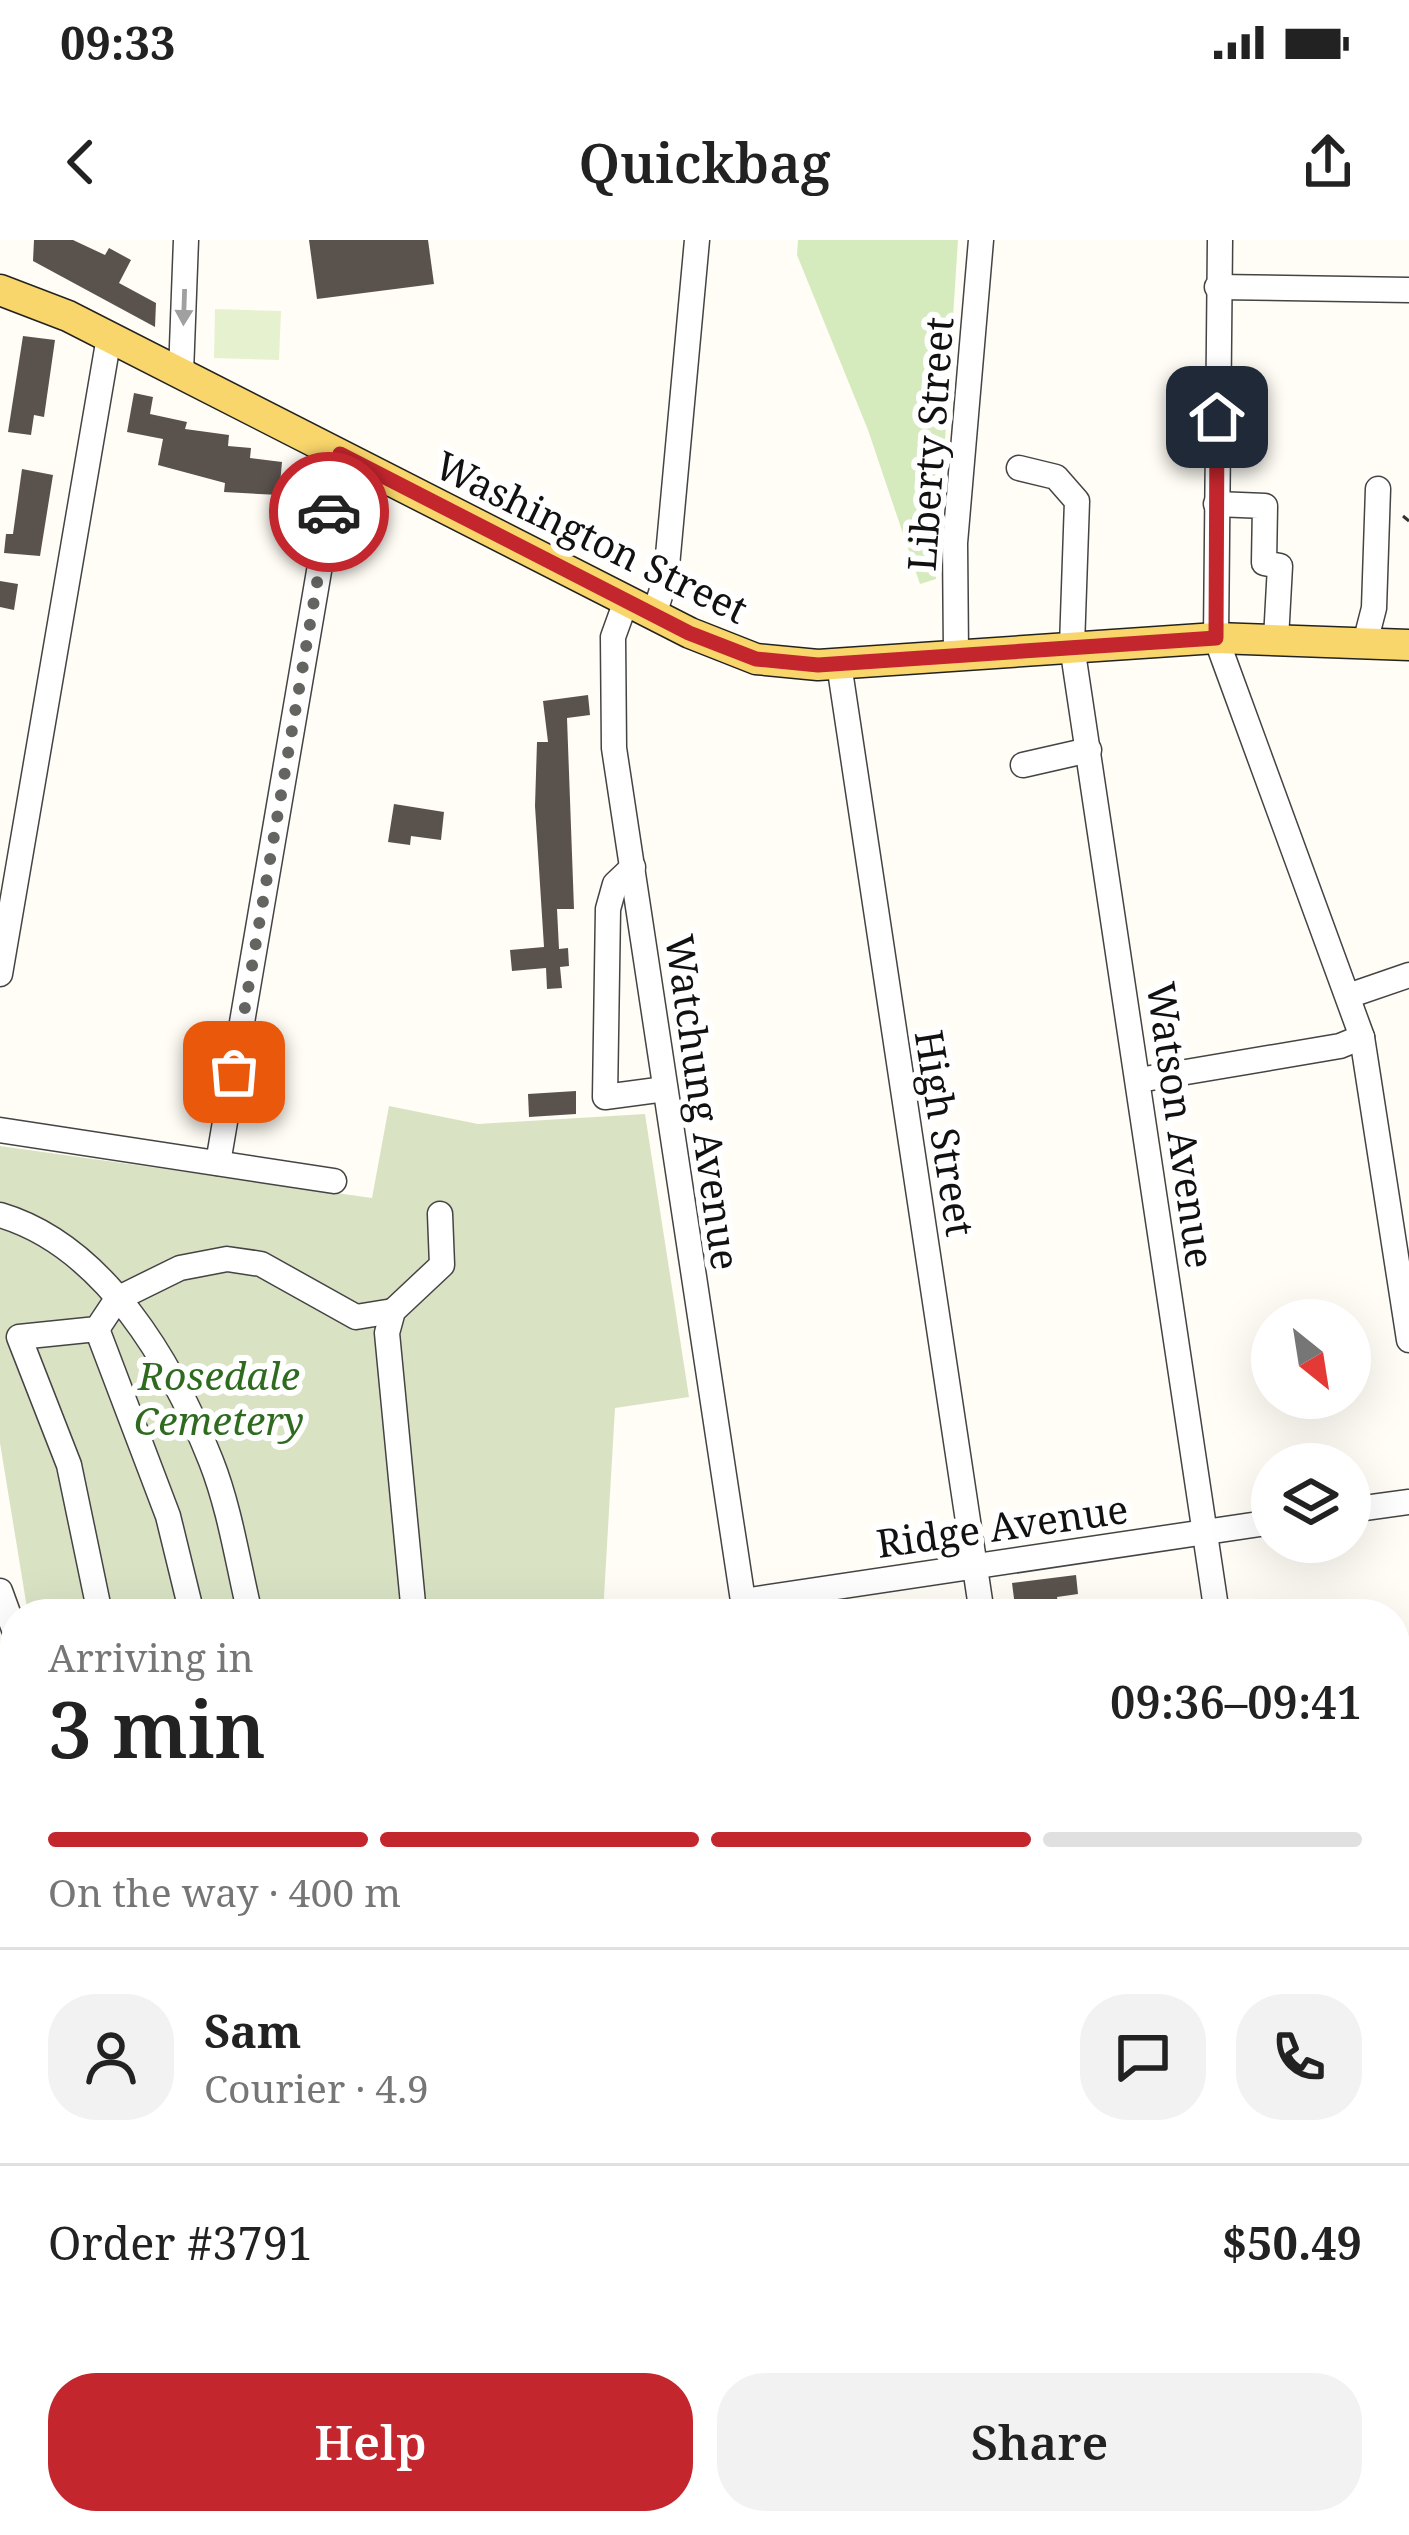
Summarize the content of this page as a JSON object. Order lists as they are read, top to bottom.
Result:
{
  "streets": {
    "main road": ["Washington Street"],
    "street": [
      "Liberty Street",
      "Watchung Avenue",
      "Watson Avenue",
      "High Street",
      "Ridge Avenue"
    ]
  },
  "crossings": [
    ["Liberty Street", "Washington Street"],
    ["Washington Street", "Watchung Avenue"],
    ["Washington Street", "Watson Avenue"],
    ["Washington Street", "High Street"],
    ["Watson Avenue", "Ridge Avenue"],
    ["High Street", "Ridge Avenue"]
  ],
  "parks": ["Rosedale Cemetery"],
  "north": "bottom right",
  "page": {
    "status": "09:33",
    "header": "Quickbag",
    "heading": ["3 min", "Arriving in", "09:36–09:41"],
    "panel": [
      "Sam",
      "Courier · 4.9",
      "Order #3791",
      "$50.49"
    ],
    "bar": "On the way · 400 m",
    "buttons": ["Help", "Share"]
  }
}
